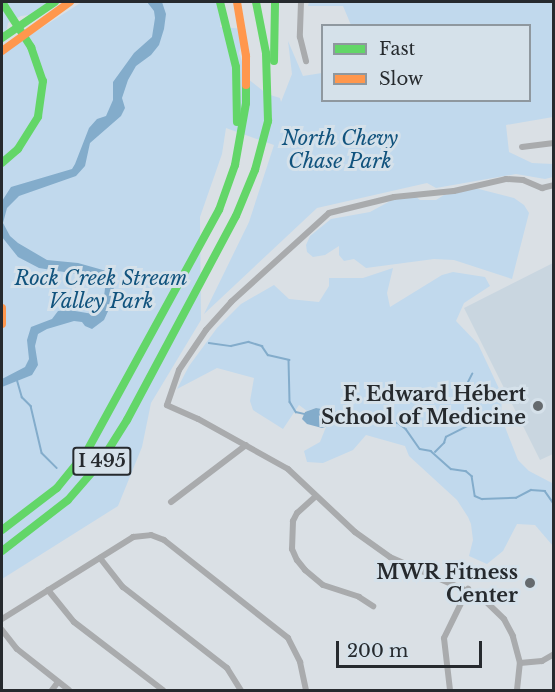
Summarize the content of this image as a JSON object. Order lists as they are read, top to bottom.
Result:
{
  "streets": {
    "main road": ["I 495"]
  },
  "parks": ["North Chevy Chase Park", "Rock Creek Stream Valley Park"],
  "places": ["F. Edward Hébert School of Medicine", "MWR Fitness Center"],
  "legend": ["Fast", "Slow"],
  "scale_bar": "200 m"
}
